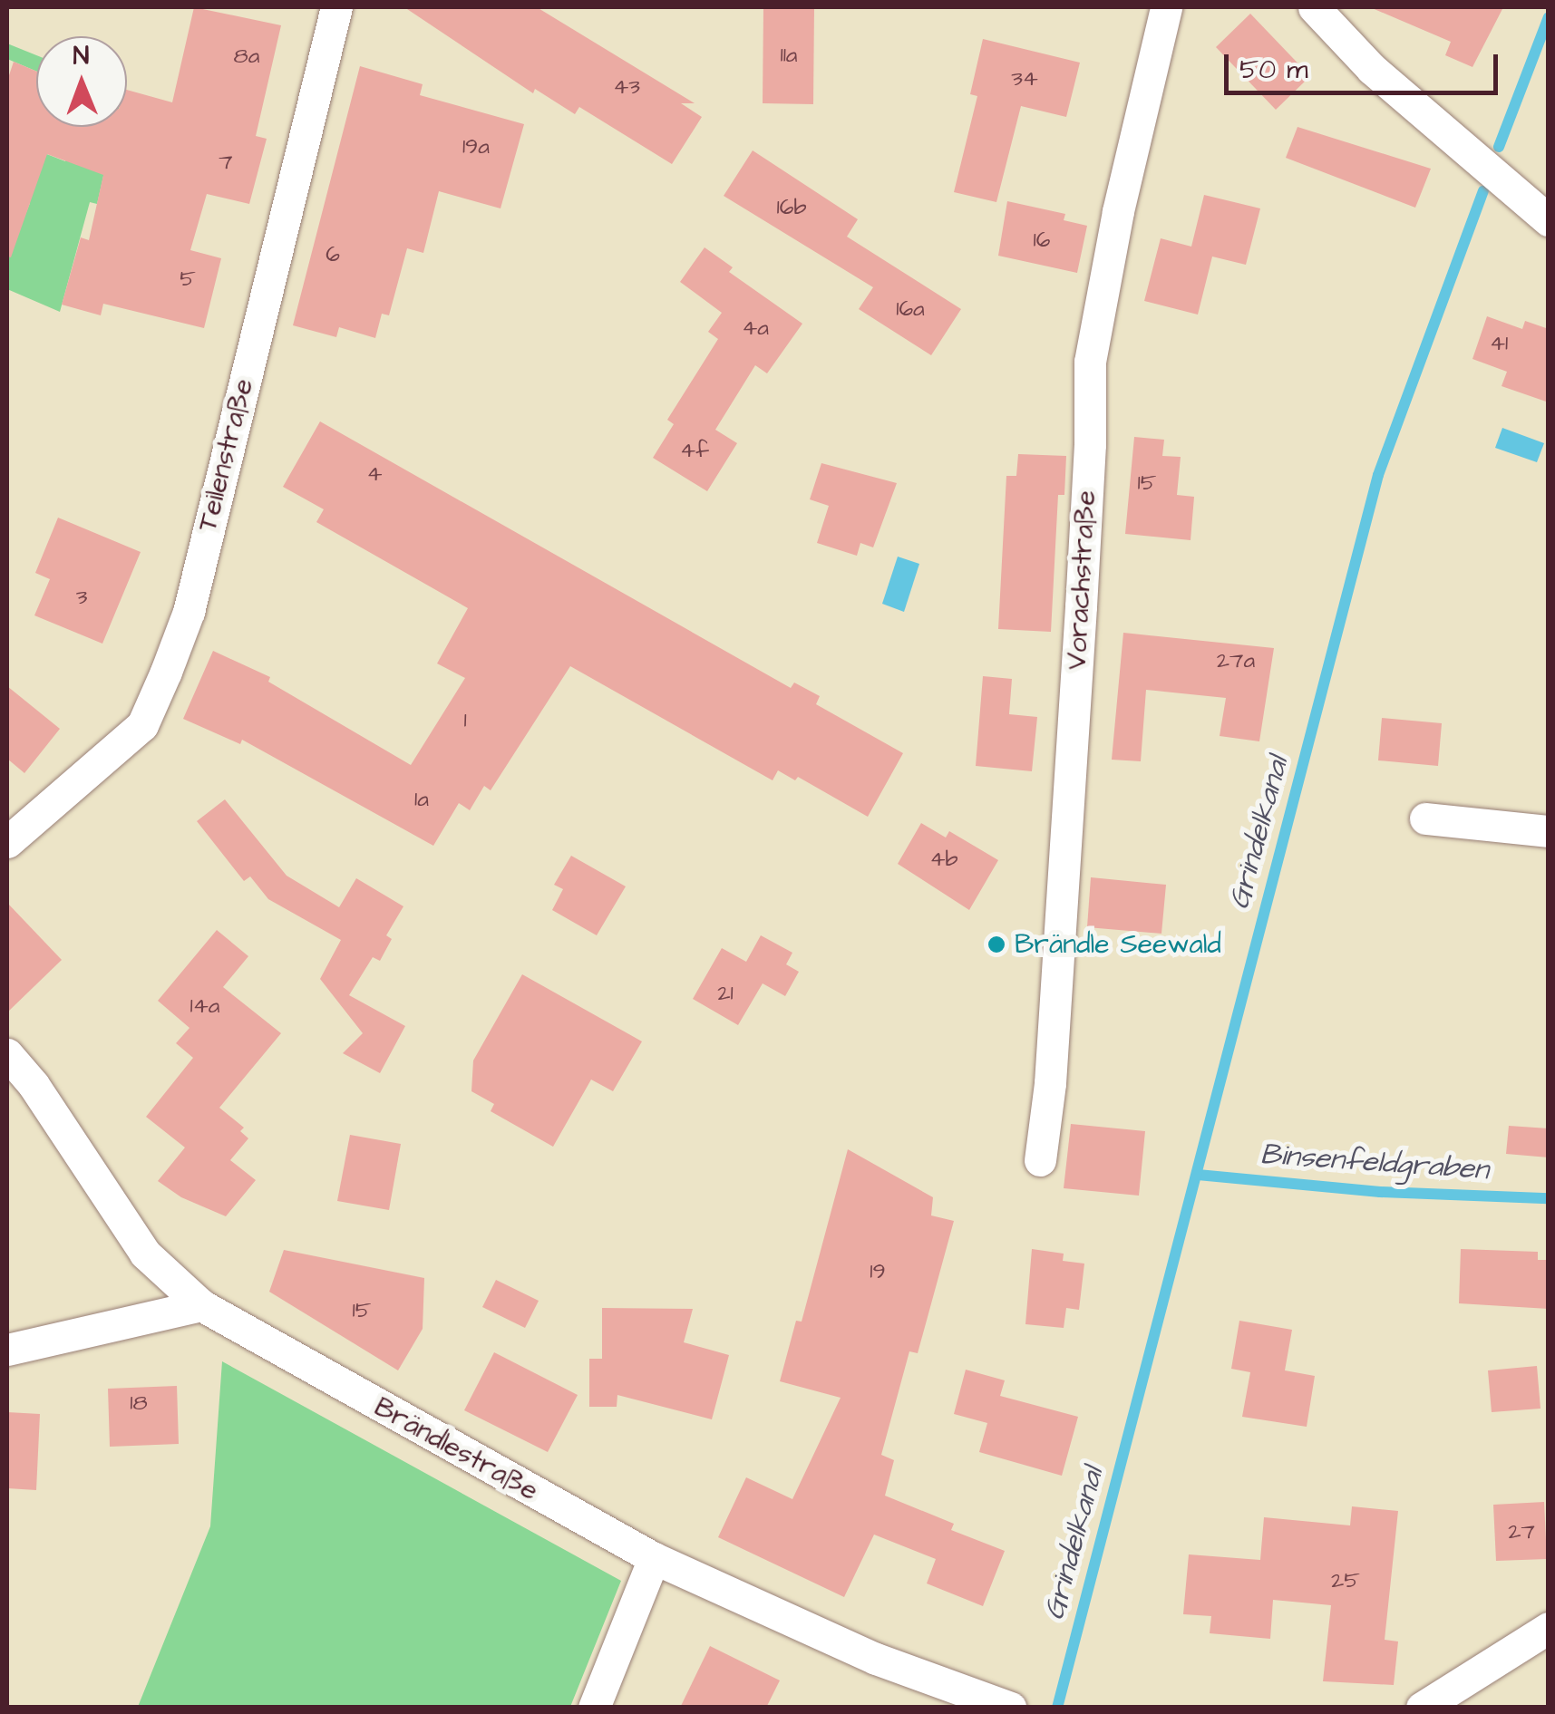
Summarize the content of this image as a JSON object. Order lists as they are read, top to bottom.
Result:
{
  "streets": {
    "street": ["Teilenstraße", "Vorachstraße", "Brändlestraße"]
  },
  "water": ["Grindelkanal", "Binsenfeldgraben"],
  "places": ["Brändle Seewald"],
  "house_numbers": [
    "11a",
    "8a",
    "34",
    "43",
    "19a",
    "7",
    "16b",
    "16",
    "6",
    "5",
    "16a",
    "4a",
    "41",
    "4f",
    "4",
    "15",
    "3",
    "27a",
    "1",
    "1a",
    "4b",
    "21",
    "14a",
    "19",
    "15",
    "18",
    "27",
    "25"
  ],
  "scale_bar": "50 m",
  "north": "top"
}
